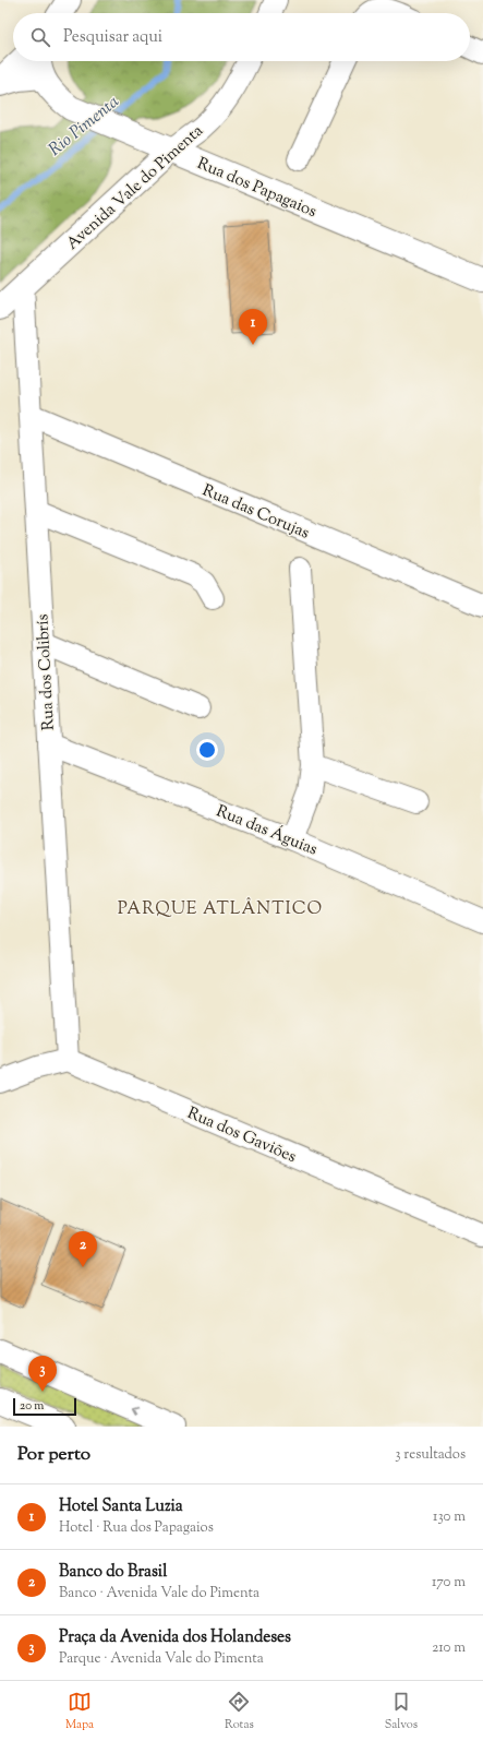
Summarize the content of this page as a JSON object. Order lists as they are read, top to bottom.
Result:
{
  "streets": {
    "main road": ["Avenida Vale do Pimenta", "Rua dos Papagaios"],
    "street": [
      "Rua das Corujas",
      "Rua dos Colibrís",
      "Rua das Águias",
      "Rua dos Gaviões"
    ]
  },
  "crossings": [
    ["Avenida Vale do Pimenta", "Rua dos Papagaios"],
    ["Avenida Vale do Pimenta", "Rua dos Colibrís"],
    ["Rua das Corujas", "Rua dos Colibrís"],
    ["Rua dos Colibrís", "Rua das Águias"],
    ["Rua dos Colibrís", "Rua dos Gaviões"]
  ],
  "districts": ["PARQUE ATLÂNTICO"],
  "water": ["Rio Pimenta"],
  "scale_bar": "20 m",
  "page": {
    "search": "Pesquisar aqui",
    "pins": ["1", "2", "3"],
    "scale": "20 m",
    "heading": ["Por perto", "3 resultados"],
    "list": [
      {
        "mark": "1",
        "name": "Hotel Santa Luzia",
        "note": "Hotel · Rua dos Papagaios",
        "value": "130 m"
      },
      {
        "mark": "2",
        "name": "Banco do Brasil",
        "note": "Banco · Avenida Vale do Pimenta",
        "value": "170 m"
      },
      {
        "mark": "3",
        "name": "Praça da Avenida dos Holandeses",
        "note": "Parque · Avenida Vale do Pimenta",
        "value": "210 m"
      }
    ],
    "nav": ["Mapa", "Rotas", "Salvos"]
  }
}
